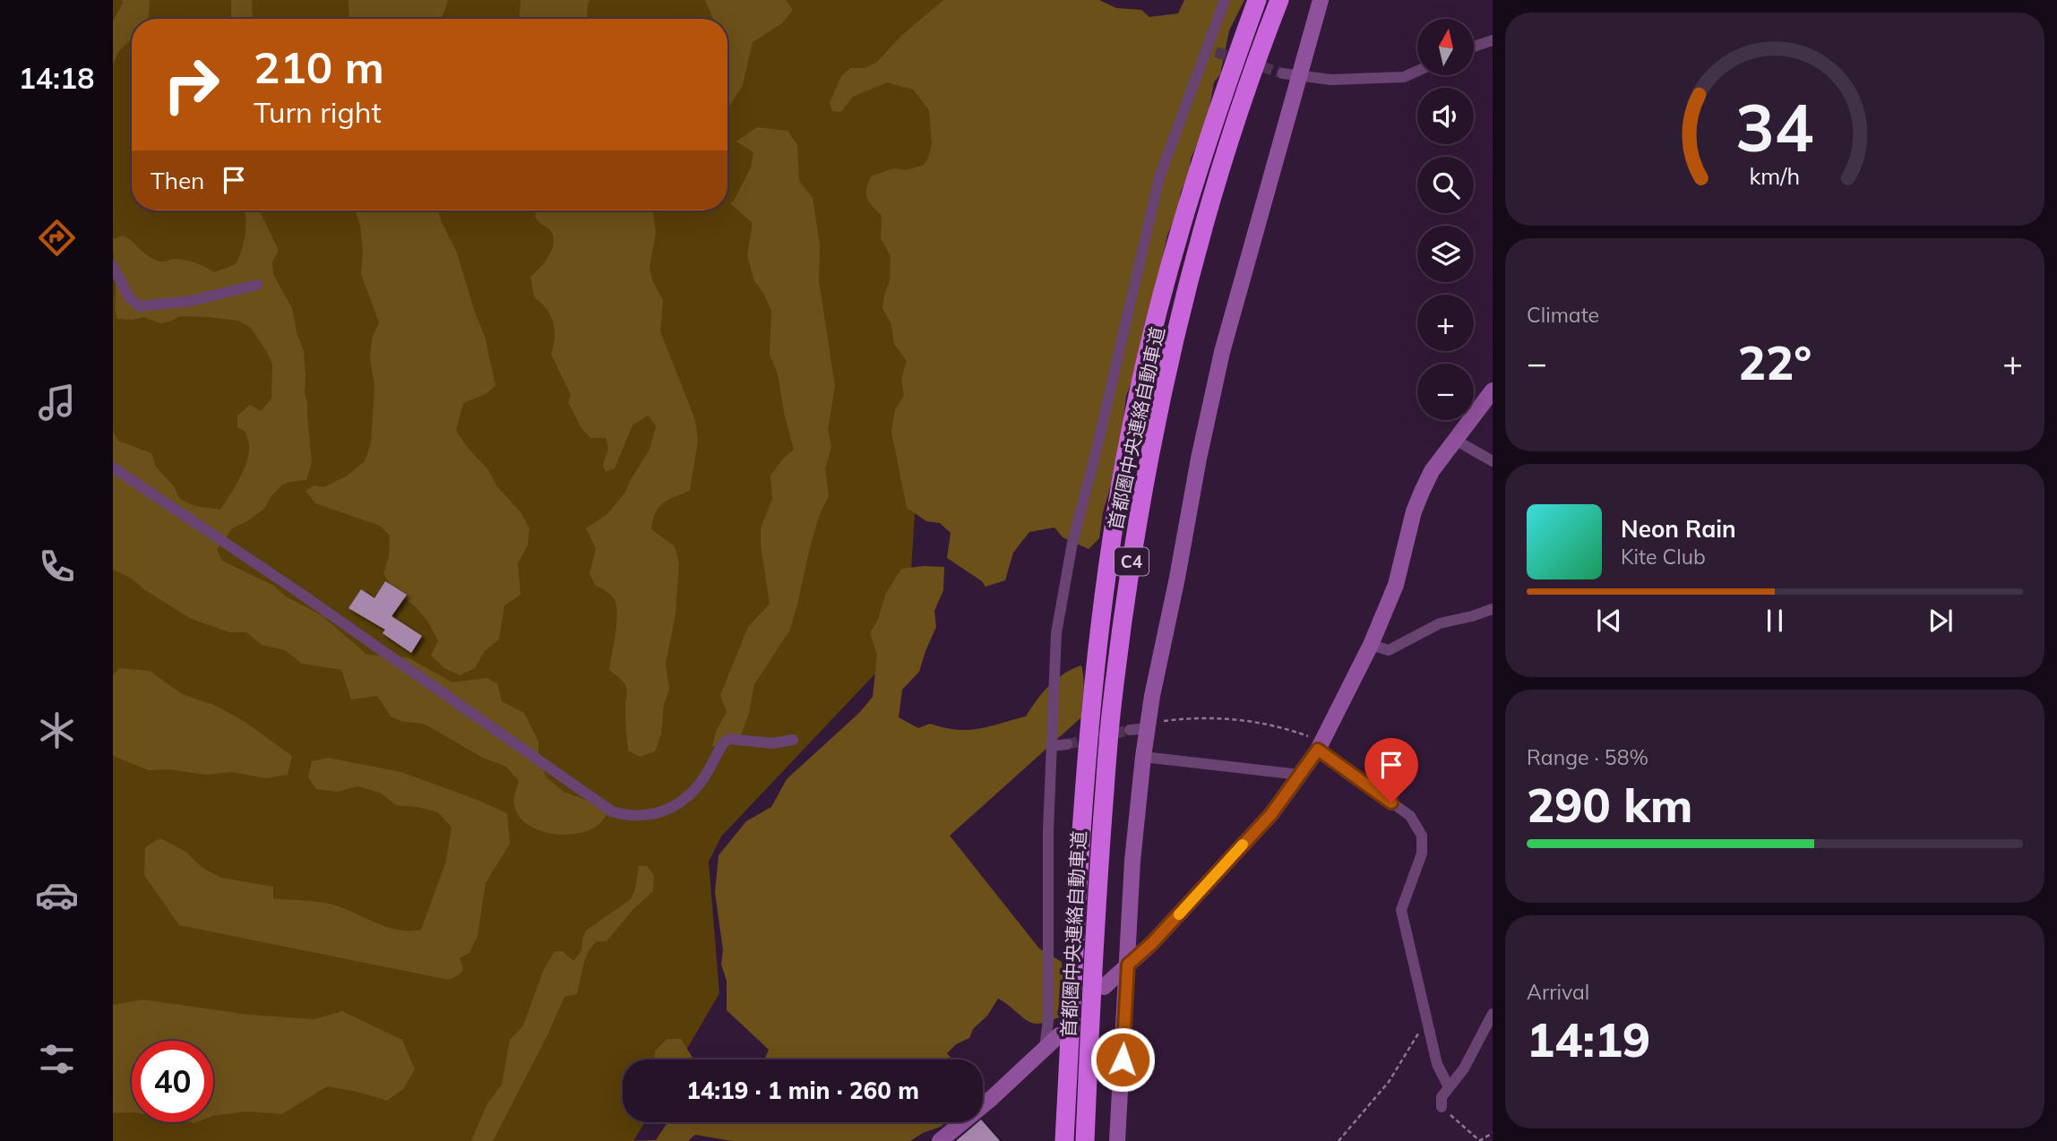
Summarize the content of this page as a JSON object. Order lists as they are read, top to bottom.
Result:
{
  "streets": {
    "highway": ["首都圏中央連絡自動車道", "C4"]
  },
  "north": "top",
  "page": {
    "tabs": "14:18",
    "map_buttons": ["+", "−"],
    "turn": ["210 m", "Turn right"],
    "then": "Then",
    "tile": [
      "Climate",
      ["Range · 58%", "290 km"],
      ["Arrival", "14:19"]
    ],
    "heat": ["−", "22°", "+"],
    "song": ["Neon Rain", "Kite Club"],
    "limit": "40",
    "trip": "14:19 · 1 min · 260 m",
    "gauge": ["34", "km/h"]
  }
}
